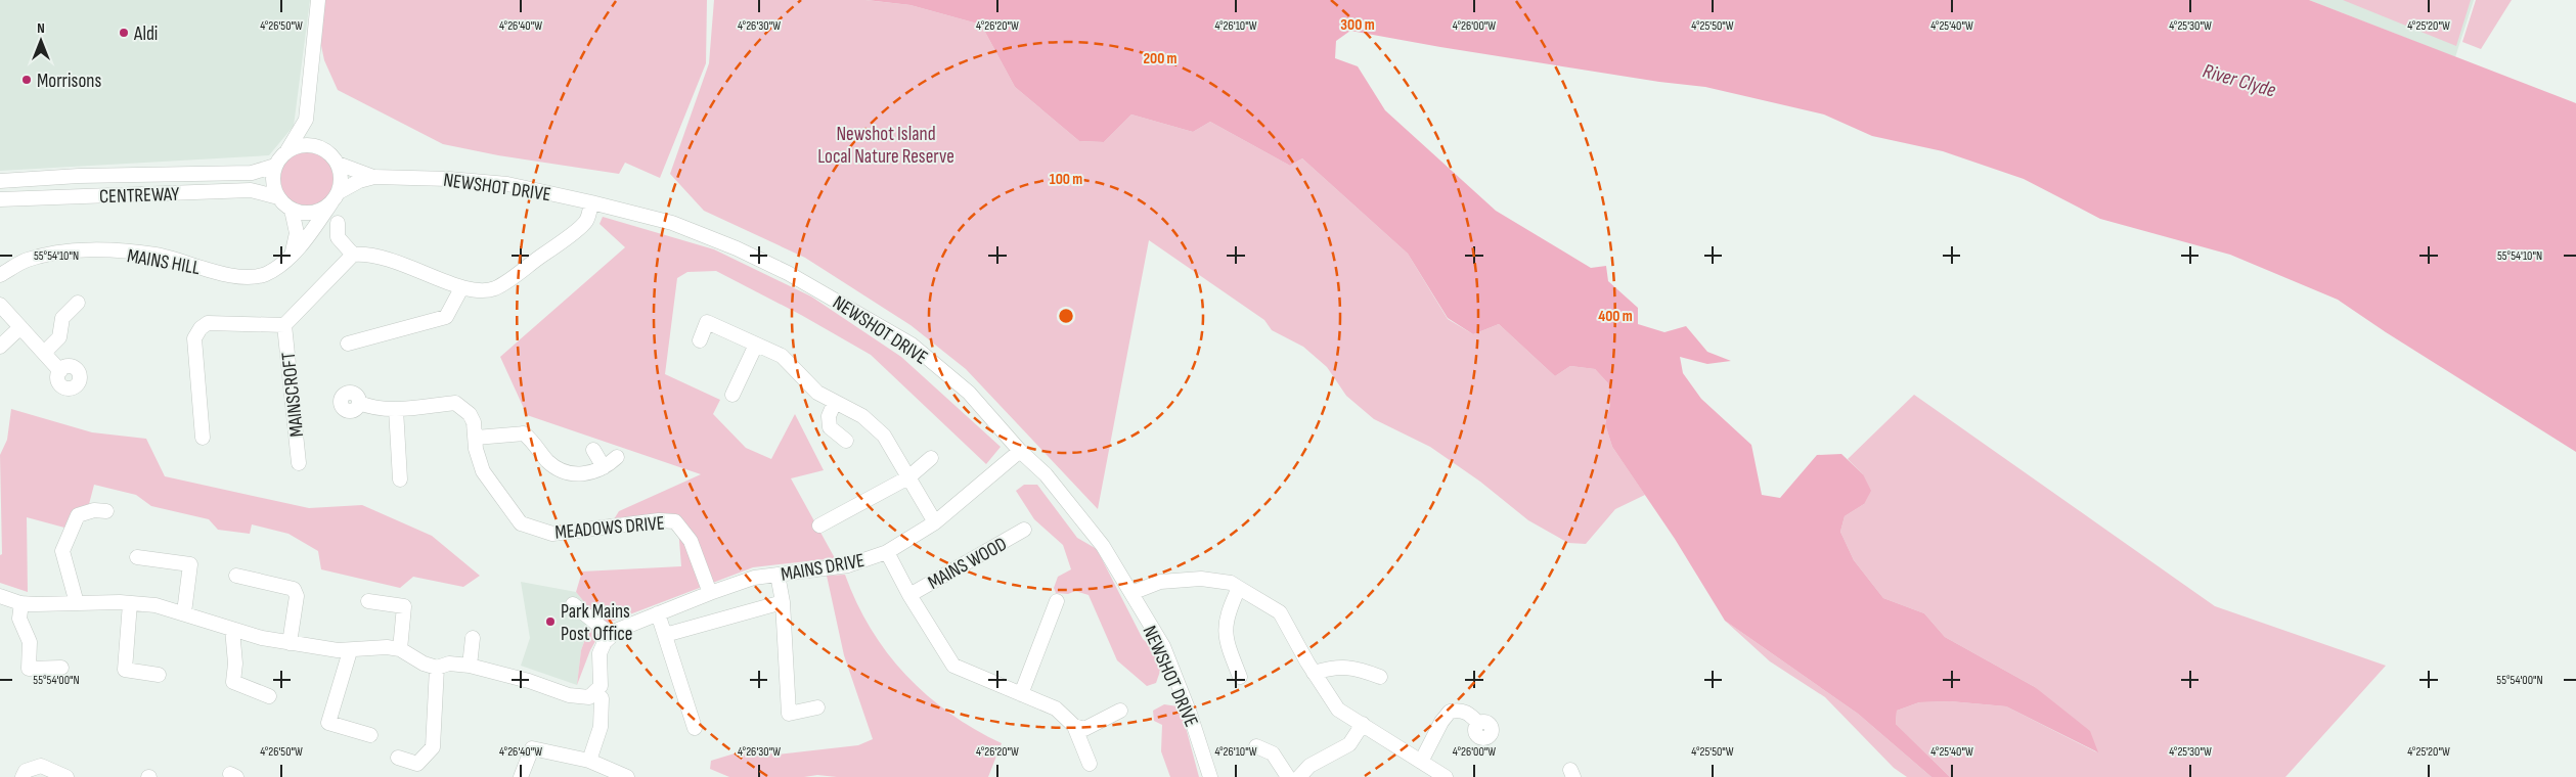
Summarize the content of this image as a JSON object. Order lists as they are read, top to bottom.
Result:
{
  "streets": {
    "street": [
      "NEWSHOT DRIVE",
      "CENTREWAY",
      "MAINS HILL",
      "MAINSCROFT",
      "MEADOWS DRIVE",
      "MAINS WOOD",
      "MAINS DRIVE"
    ]
  },
  "crossings": [
    ["NEWSHOT DRIVE", "CENTREWAY"],
    ["NEWSHOT DRIVE", "MAINS HILL"],
    ["NEWSHOT DRIVE", "MAINS DRIVE"],
    ["CENTREWAY", "MAINS HILL"],
    ["MEADOWS DRIVE", "MAINS DRIVE"],
    ["MAINS WOOD", "MAINS DRIVE"]
  ],
  "water": ["River Clyde"],
  "parks": ["Newshot Island Local Nature Reserve"],
  "places": ["Aldi", "Morrisons", "Park Mains Post Office"],
  "north": "top",
  "coordinates": [
    "4°26'50\"W",
    "4°26'40\"W",
    "4°26'30\"W",
    "4°26'20\"W",
    "4°26'10\"W",
    "4°26'00\"W",
    "4°25'50\"W",
    "4°25'40\"W",
    "4°25'30\"W",
    "4°25'20\"W",
    "55°54'10\"N",
    "55°54'00\"N"
  ],
  "rings": [
    "300 m",
    "200 m",
    "100 m",
    "400 m"
  ]
}
